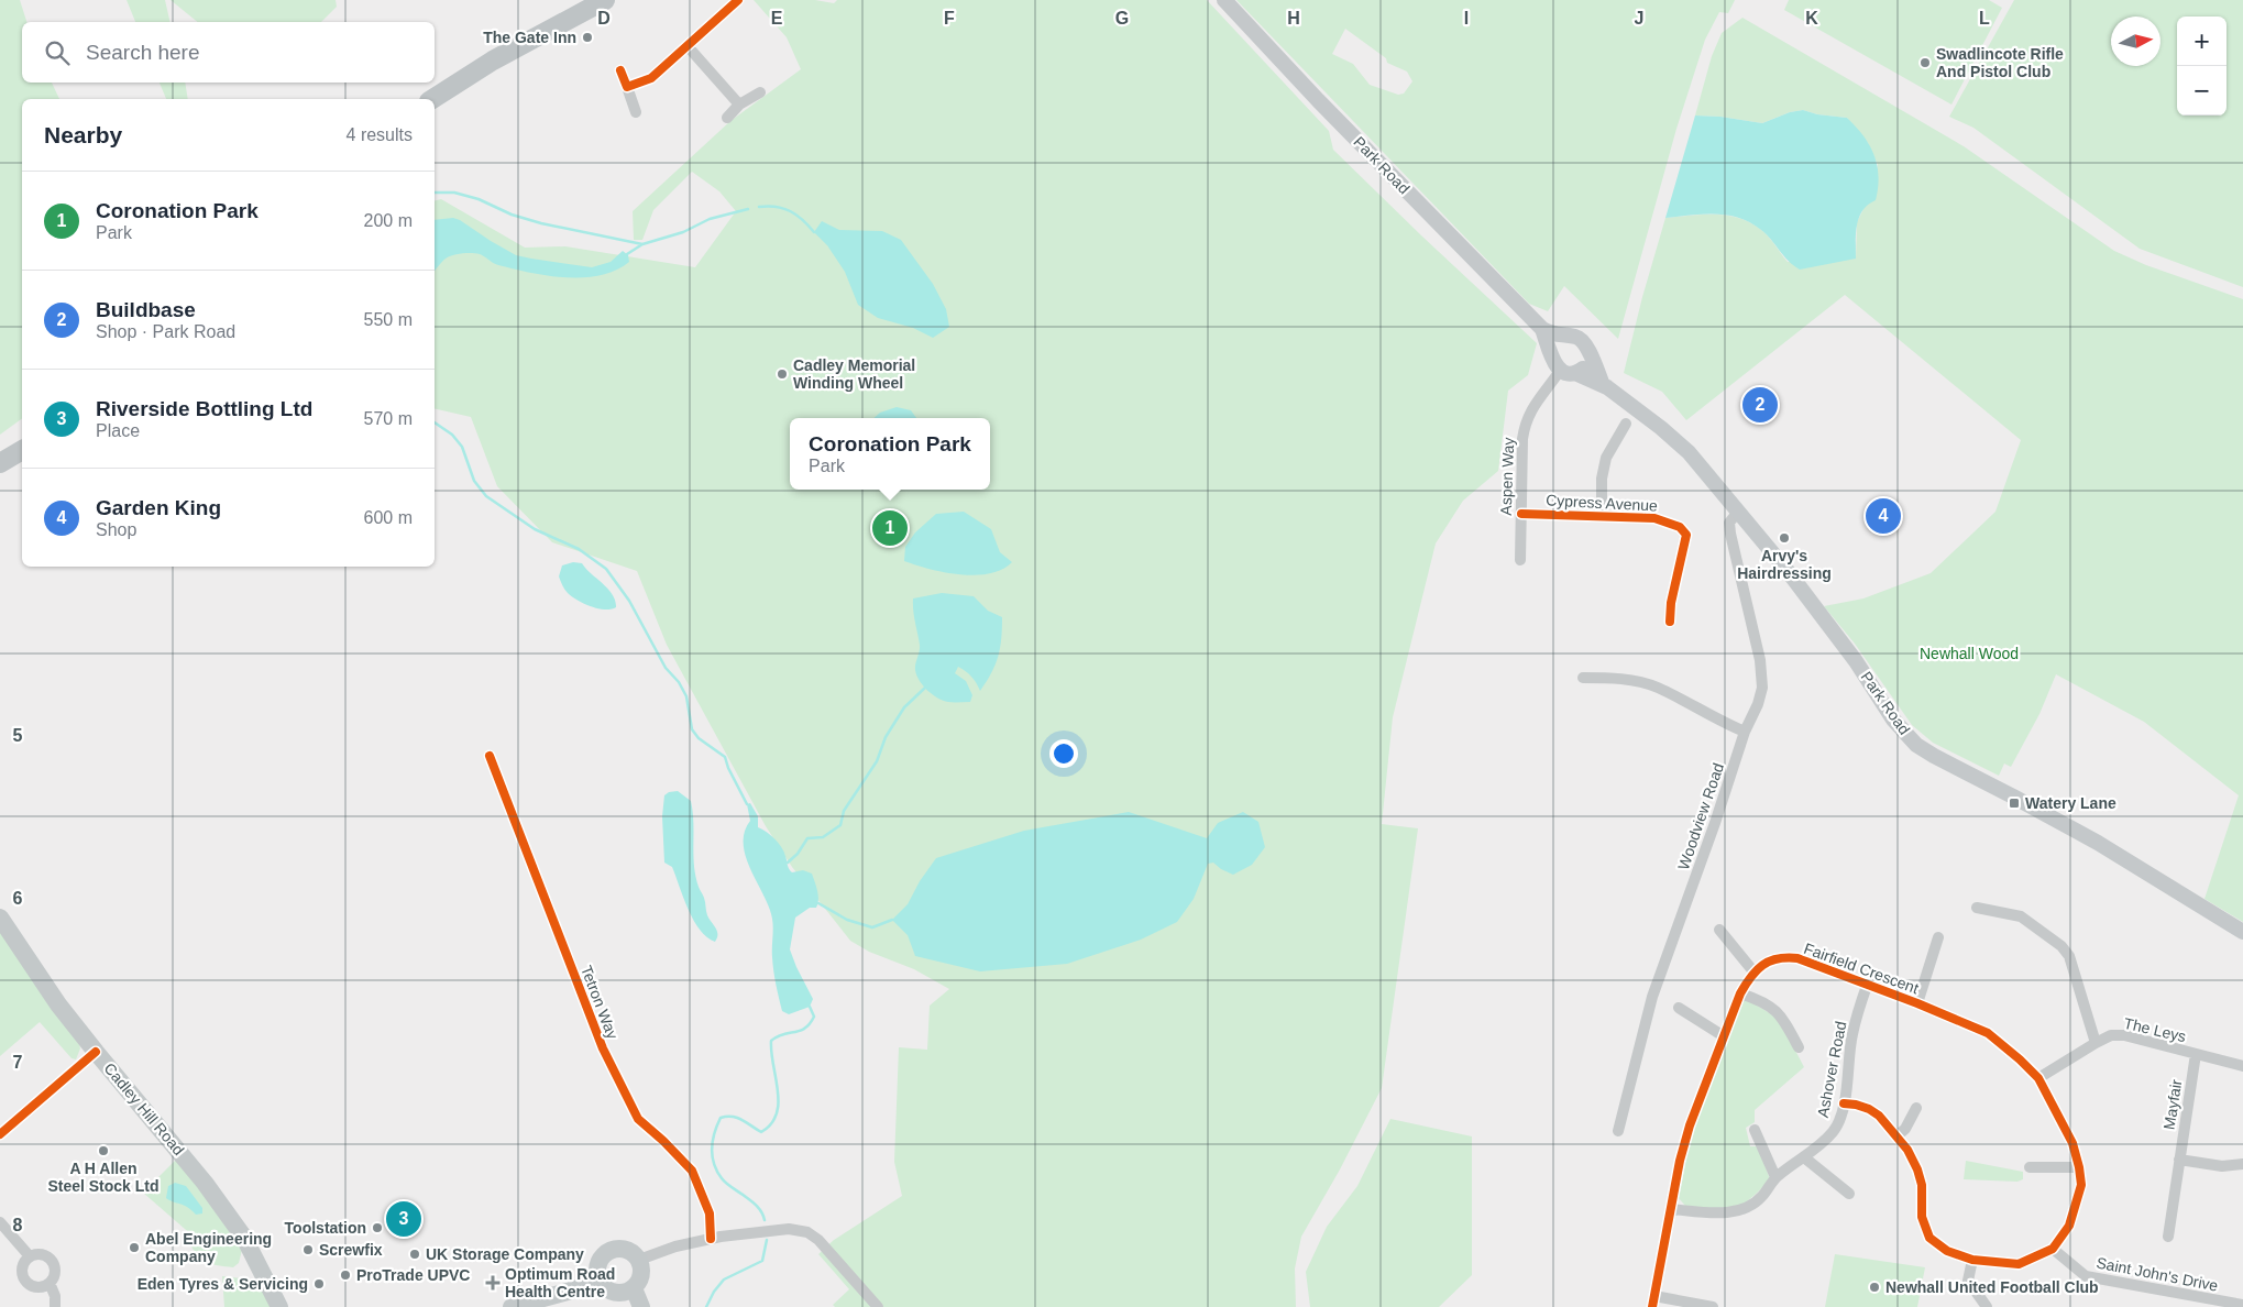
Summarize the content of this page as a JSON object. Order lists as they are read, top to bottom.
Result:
{
  "streets": {
    "main road": ["Park Road", "Cadley Hill Road"],
    "street": [
      "Aspen Way",
      "Cypress Avenue",
      "Woodview Road",
      "Fairfield Crescent",
      "Tetron Way",
      "The Leys",
      "Ashover Road",
      "Mayfair",
      "Saint John's Drive"
    ]
  },
  "crossings": [
    ["Park Road", "Aspen Way"],
    ["Park Road", "Woodview Road"],
    ["Aspen Way", "Cypress Avenue"],
    ["Fairfield Crescent", "The Leys"],
    ["Fairfield Crescent", "Ashover Road"],
    ["Fairfield Crescent", "Saint John's Drive"],
    ["The Leys", "Mayfair"]
  ],
  "parks": ["Newhall Wood"],
  "places": {
    "other": [
      "The Gate Inn",
      "Swadlincote Rifle And Pistol Club",
      "Cadley Memorial Winding Wheel",
      "Arvy's Hairdressing",
      "A H Allen Steel Stock Ltd",
      "Toolstation",
      "Abel Engineering Company",
      "Screwfix",
      "UK Storage Company",
      "ProTrade UPVC",
      "Eden Tyres & Servicing",
      "Newhall United Football Club"
    ],
    "transit": ["Watery Lane"],
    "health": ["Optimum Road Health Centre"]
  },
  "north": "right",
  "page": {
    "map_buttons": ["+", "−"],
    "search": "Search here",
    "heading": ["Nearby", "4 results"],
    "list": [
      {
        "mark": "1",
        "name": "Coronation Park",
        "note": "Park",
        "value": "200 m"
      },
      {
        "mark": "2",
        "name": "Buildbase",
        "note": "Shop · Park Road",
        "value": "550 m"
      },
      {
        "mark": "3",
        "name": "Riverside Bottling Ltd",
        "note": "Place",
        "value": "570 m"
      },
      {
        "mark": "4",
        "name": "Garden King",
        "note": "Shop",
        "value": "600 m"
      }
    ],
    "pins": [
      "2",
      "4",
      "1",
      "3"
    ],
    "popup": ["Coronation Park", "Park"]
  },
  "grid": {
    "columns": [
      "D",
      "E",
      "F",
      "G",
      "H",
      "I",
      "J",
      "K",
      "L"
    ],
    "rows": [
      "5",
      "6",
      "7",
      "8"
    ]
  }
}
